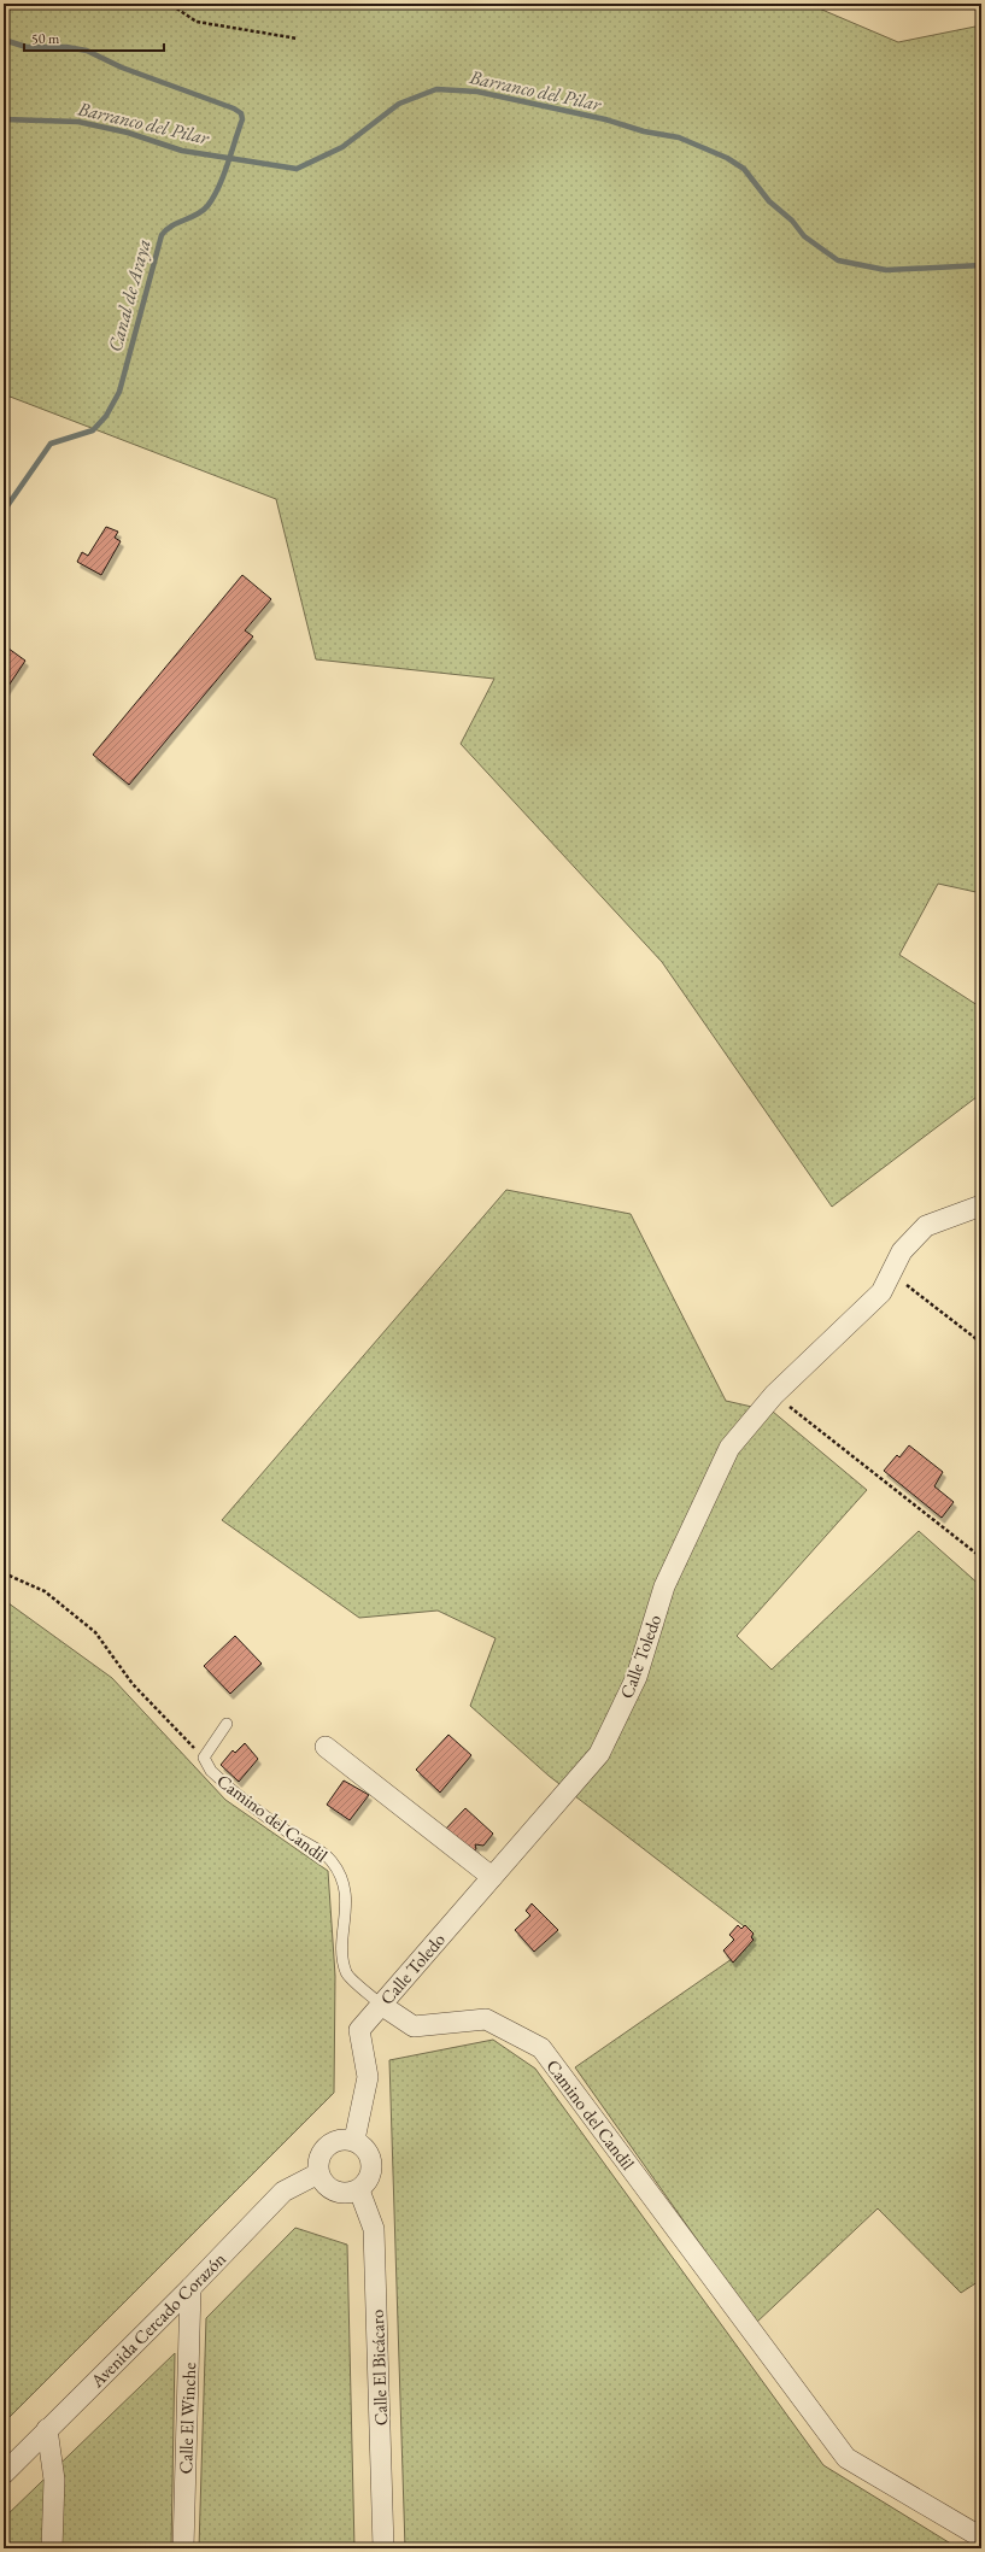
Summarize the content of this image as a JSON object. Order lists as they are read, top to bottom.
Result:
{
  "streets": {
    "street": [
      "Calle Toledo",
      "Camino del Candil",
      "Avenida Cercado Corazón",
      "Calle El Bicácaro",
      "Calle El Winche"
    ]
  },
  "crossings": [
    ["Calle Toledo", "Camino del Candil"],
    ["Calle Toledo", "Avenida Cercado Corazón"],
    ["Calle Toledo", "Calle El Bicácaro"],
    ["Avenida Cercado Corazón", "Calle El Bicácaro"],
    ["Avenida Cercado Corazón", "Calle El Winche"]
  ],
  "water": ["Barranco del Pilar", "Canal de Araya"],
  "scale_bar": "50 m"
}
